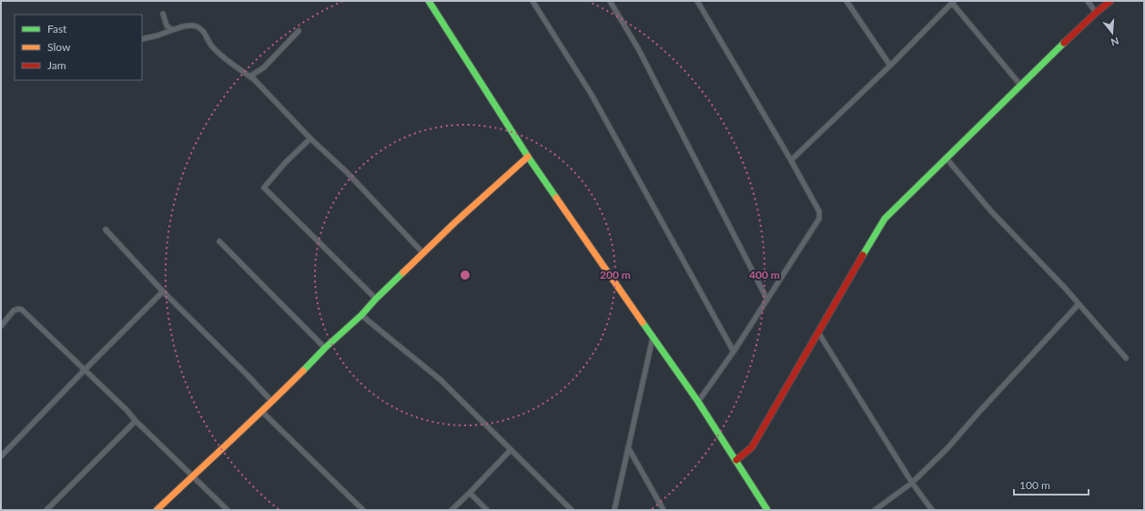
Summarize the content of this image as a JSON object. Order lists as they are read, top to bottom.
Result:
{
  "legend": ["Fast", "Slow", "Jam"],
  "scale_bar": "100 m",
  "north": "bottom",
  "rings": ["200 m", "400 m"]
}
